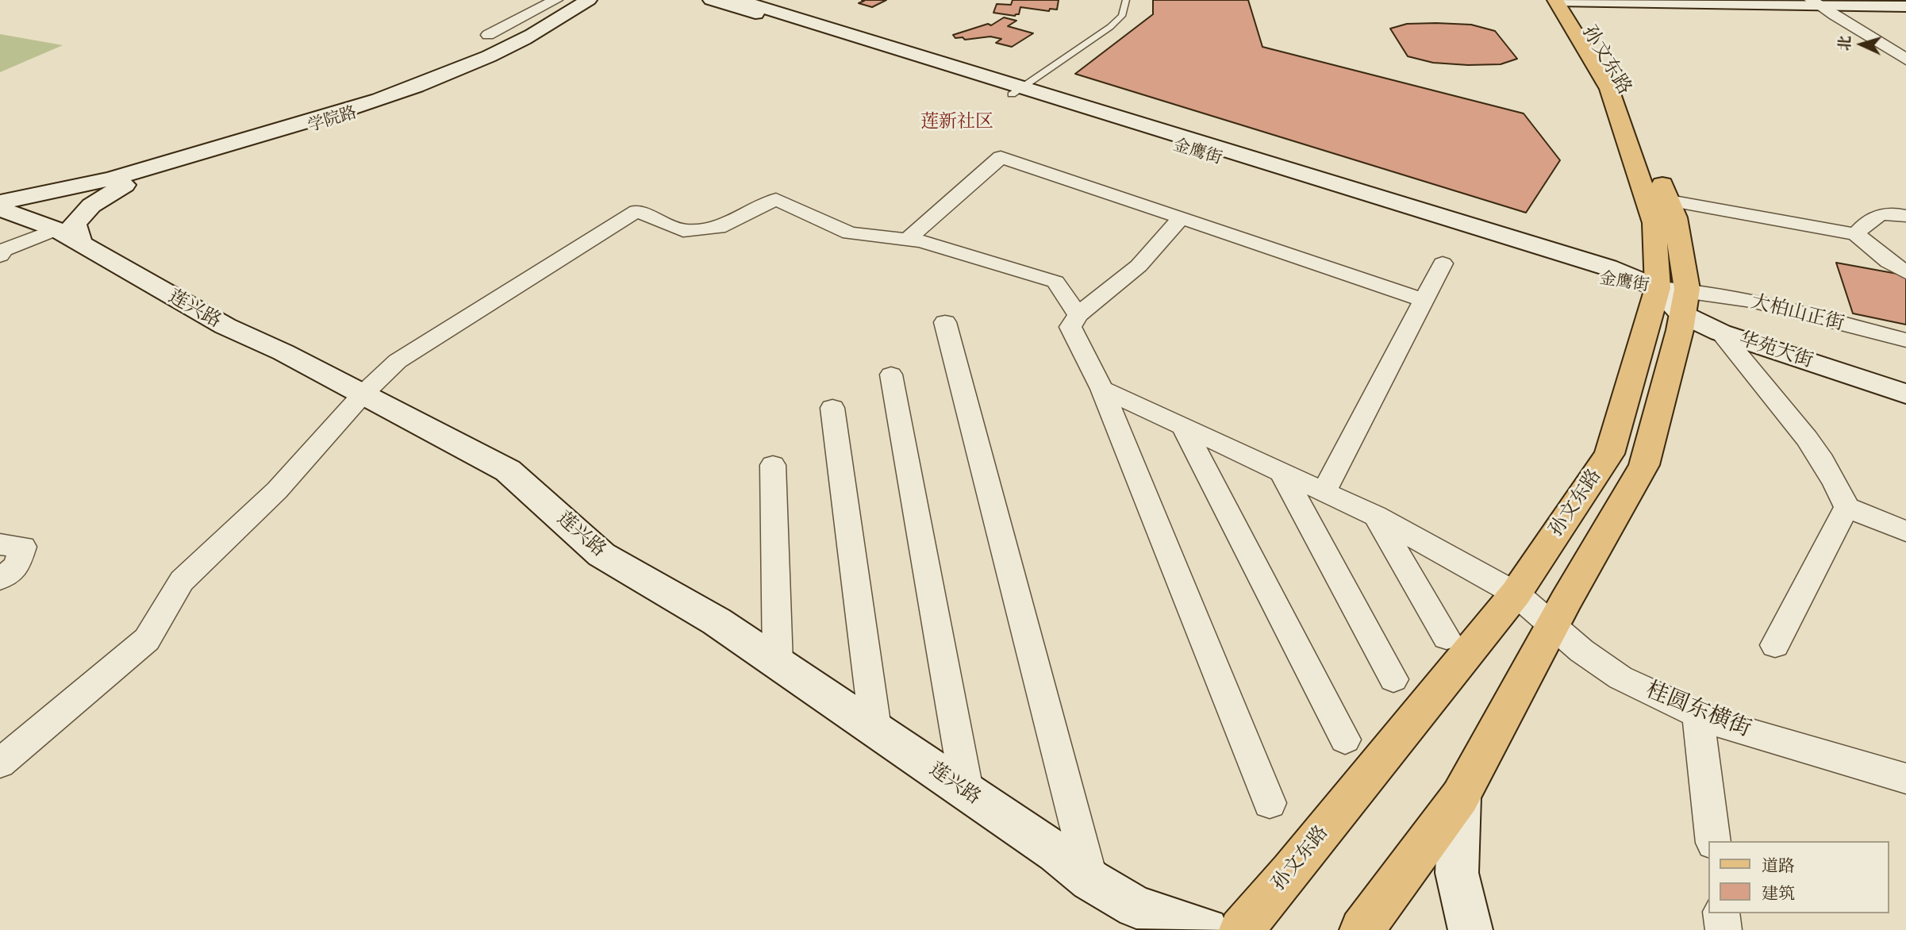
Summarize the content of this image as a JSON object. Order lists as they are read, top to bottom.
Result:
{
  "streets": {
    "main road": ["孙文东路"],
    "street": [
      "学院路",
      "金鹰街",
      "莲兴路",
      "大柏山正街",
      "华苑大街",
      "桂圆东横街"
    ]
  },
  "crossings": [
    ["孙文东路", "金鹰街"],
    ["孙文东路", "大柏山正街"],
    ["孙文东路", "华苑大街"],
    ["孙文东路", "桂圆东横街"],
    ["学院路", "莲兴路"],
    ["金鹰街", "大柏山正街"],
    ["金鹰街", "华苑大街"],
    ["大柏山正街", "华苑大街"]
  ],
  "districts": ["莲新社区"],
  "legend": ["道路", "建筑"],
  "north": "left"
}
